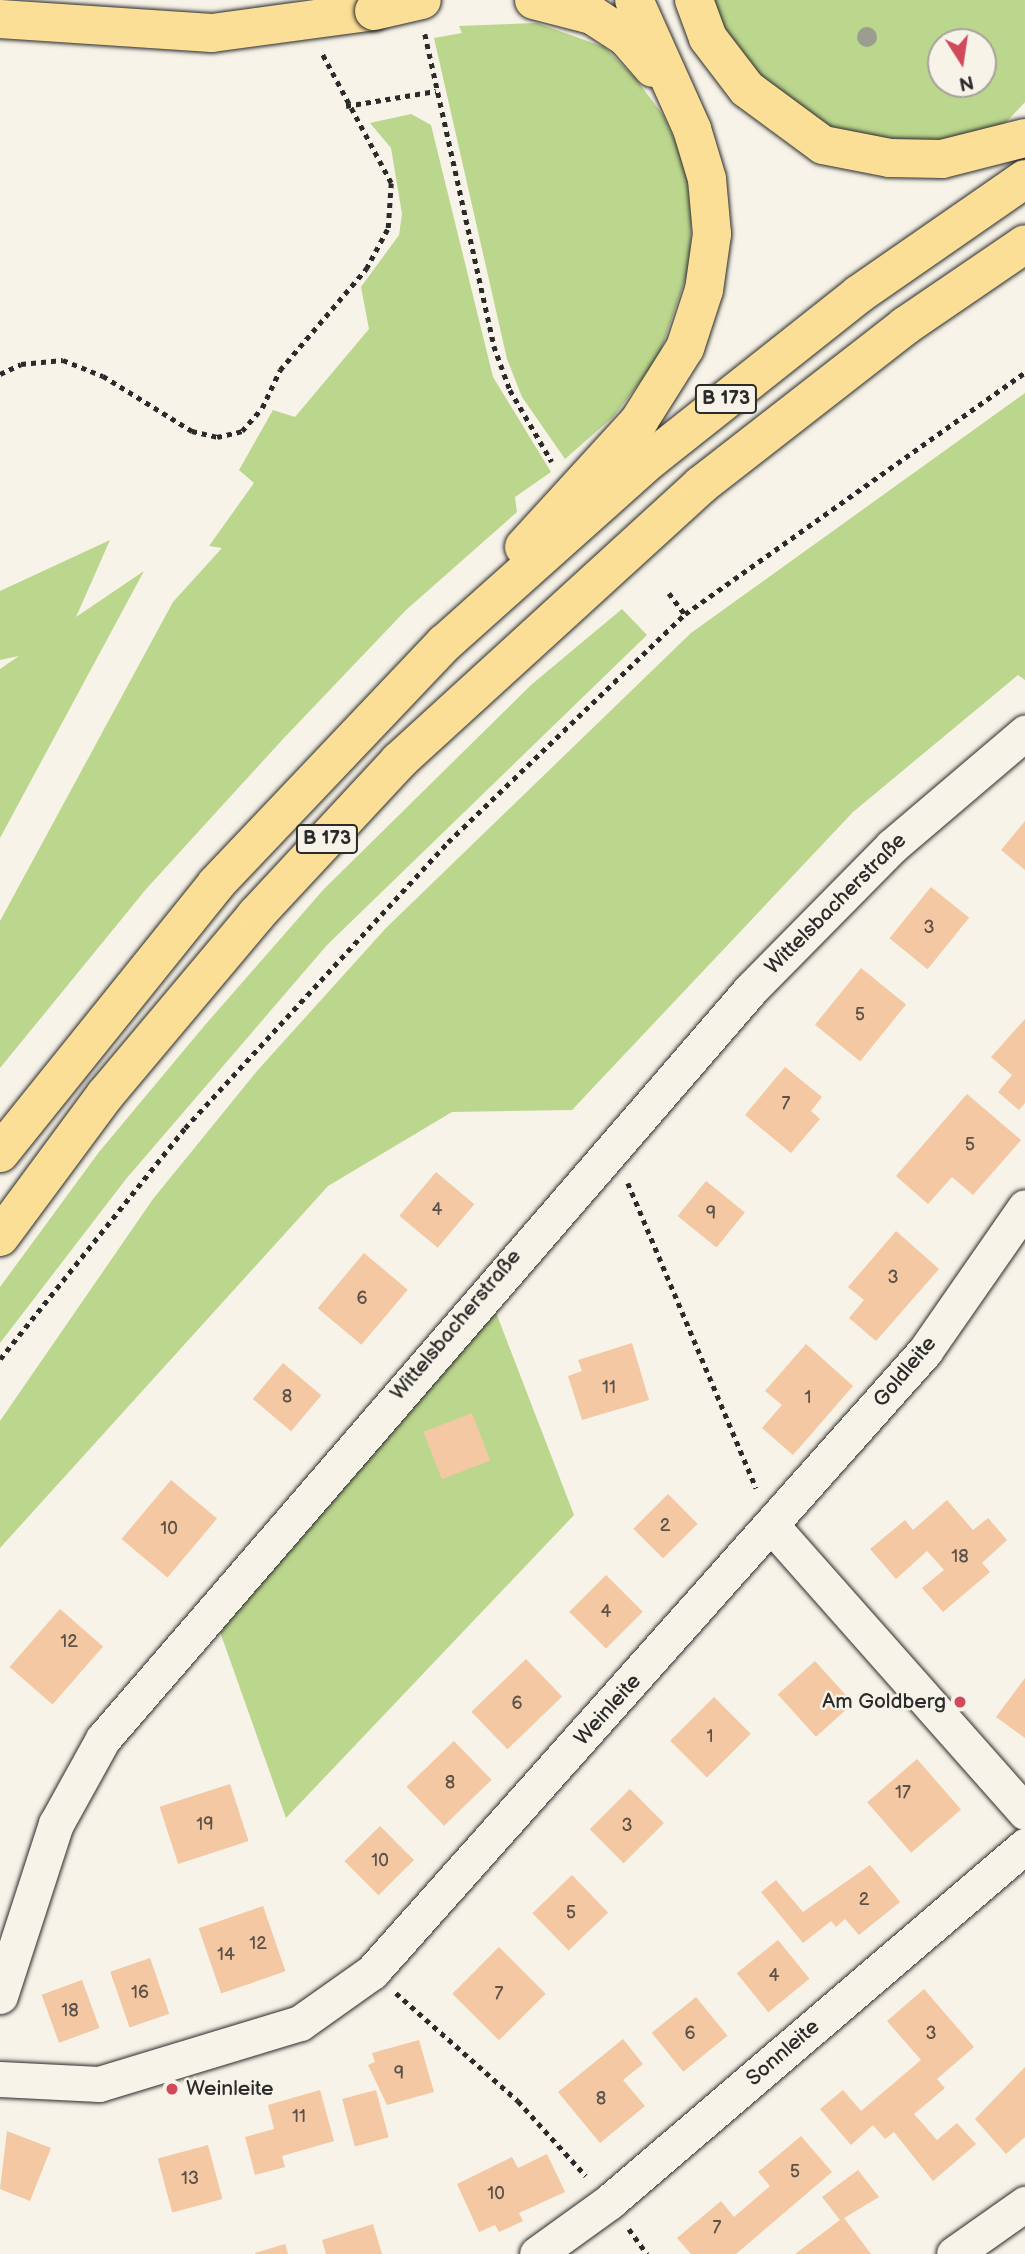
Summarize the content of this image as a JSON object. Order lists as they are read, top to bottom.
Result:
{
  "streets": {
    "main road": ["B 173"],
    "street": [
      "Wittelsbacherstraße",
      "Goldleite",
      "Weinleite",
      "Sonnleite"
    ]
  },
  "crossings": [
    ["Goldleite", "Weinleite"]
  ],
  "places": ["Am Goldberg", "Weinleite"],
  "house_numbers": [
    "3",
    "5",
    "7",
    "5",
    "4",
    "9",
    "3",
    "6",
    "11",
    "8",
    "1",
    "2",
    "10",
    "18",
    "4",
    "12",
    "6",
    "1",
    "8",
    "17",
    "19",
    "3",
    "10",
    "2",
    "5",
    "12",
    "14",
    "4",
    "16",
    "7",
    "18",
    "6",
    "3",
    "9",
    "8",
    "11",
    "5",
    "13",
    "10",
    "7"
  ],
  "north": "bottom"
}
